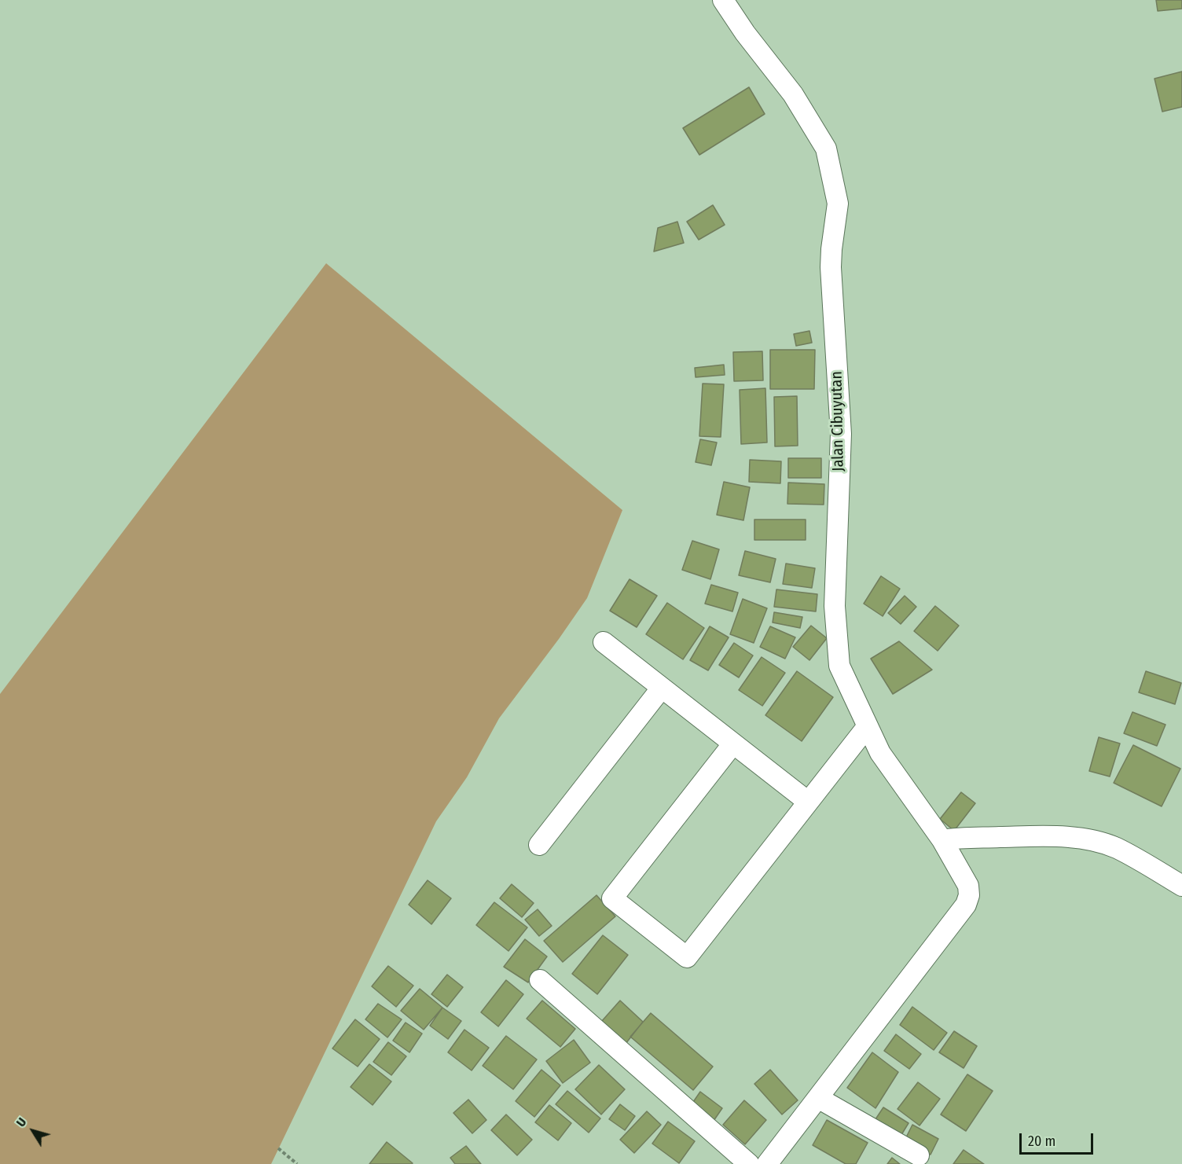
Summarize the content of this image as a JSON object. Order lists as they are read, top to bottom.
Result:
{
  "streets": {
    "street": ["Jalan Cibuyutan"]
  },
  "scale_bar": "20 m",
  "north": "top left"
}
